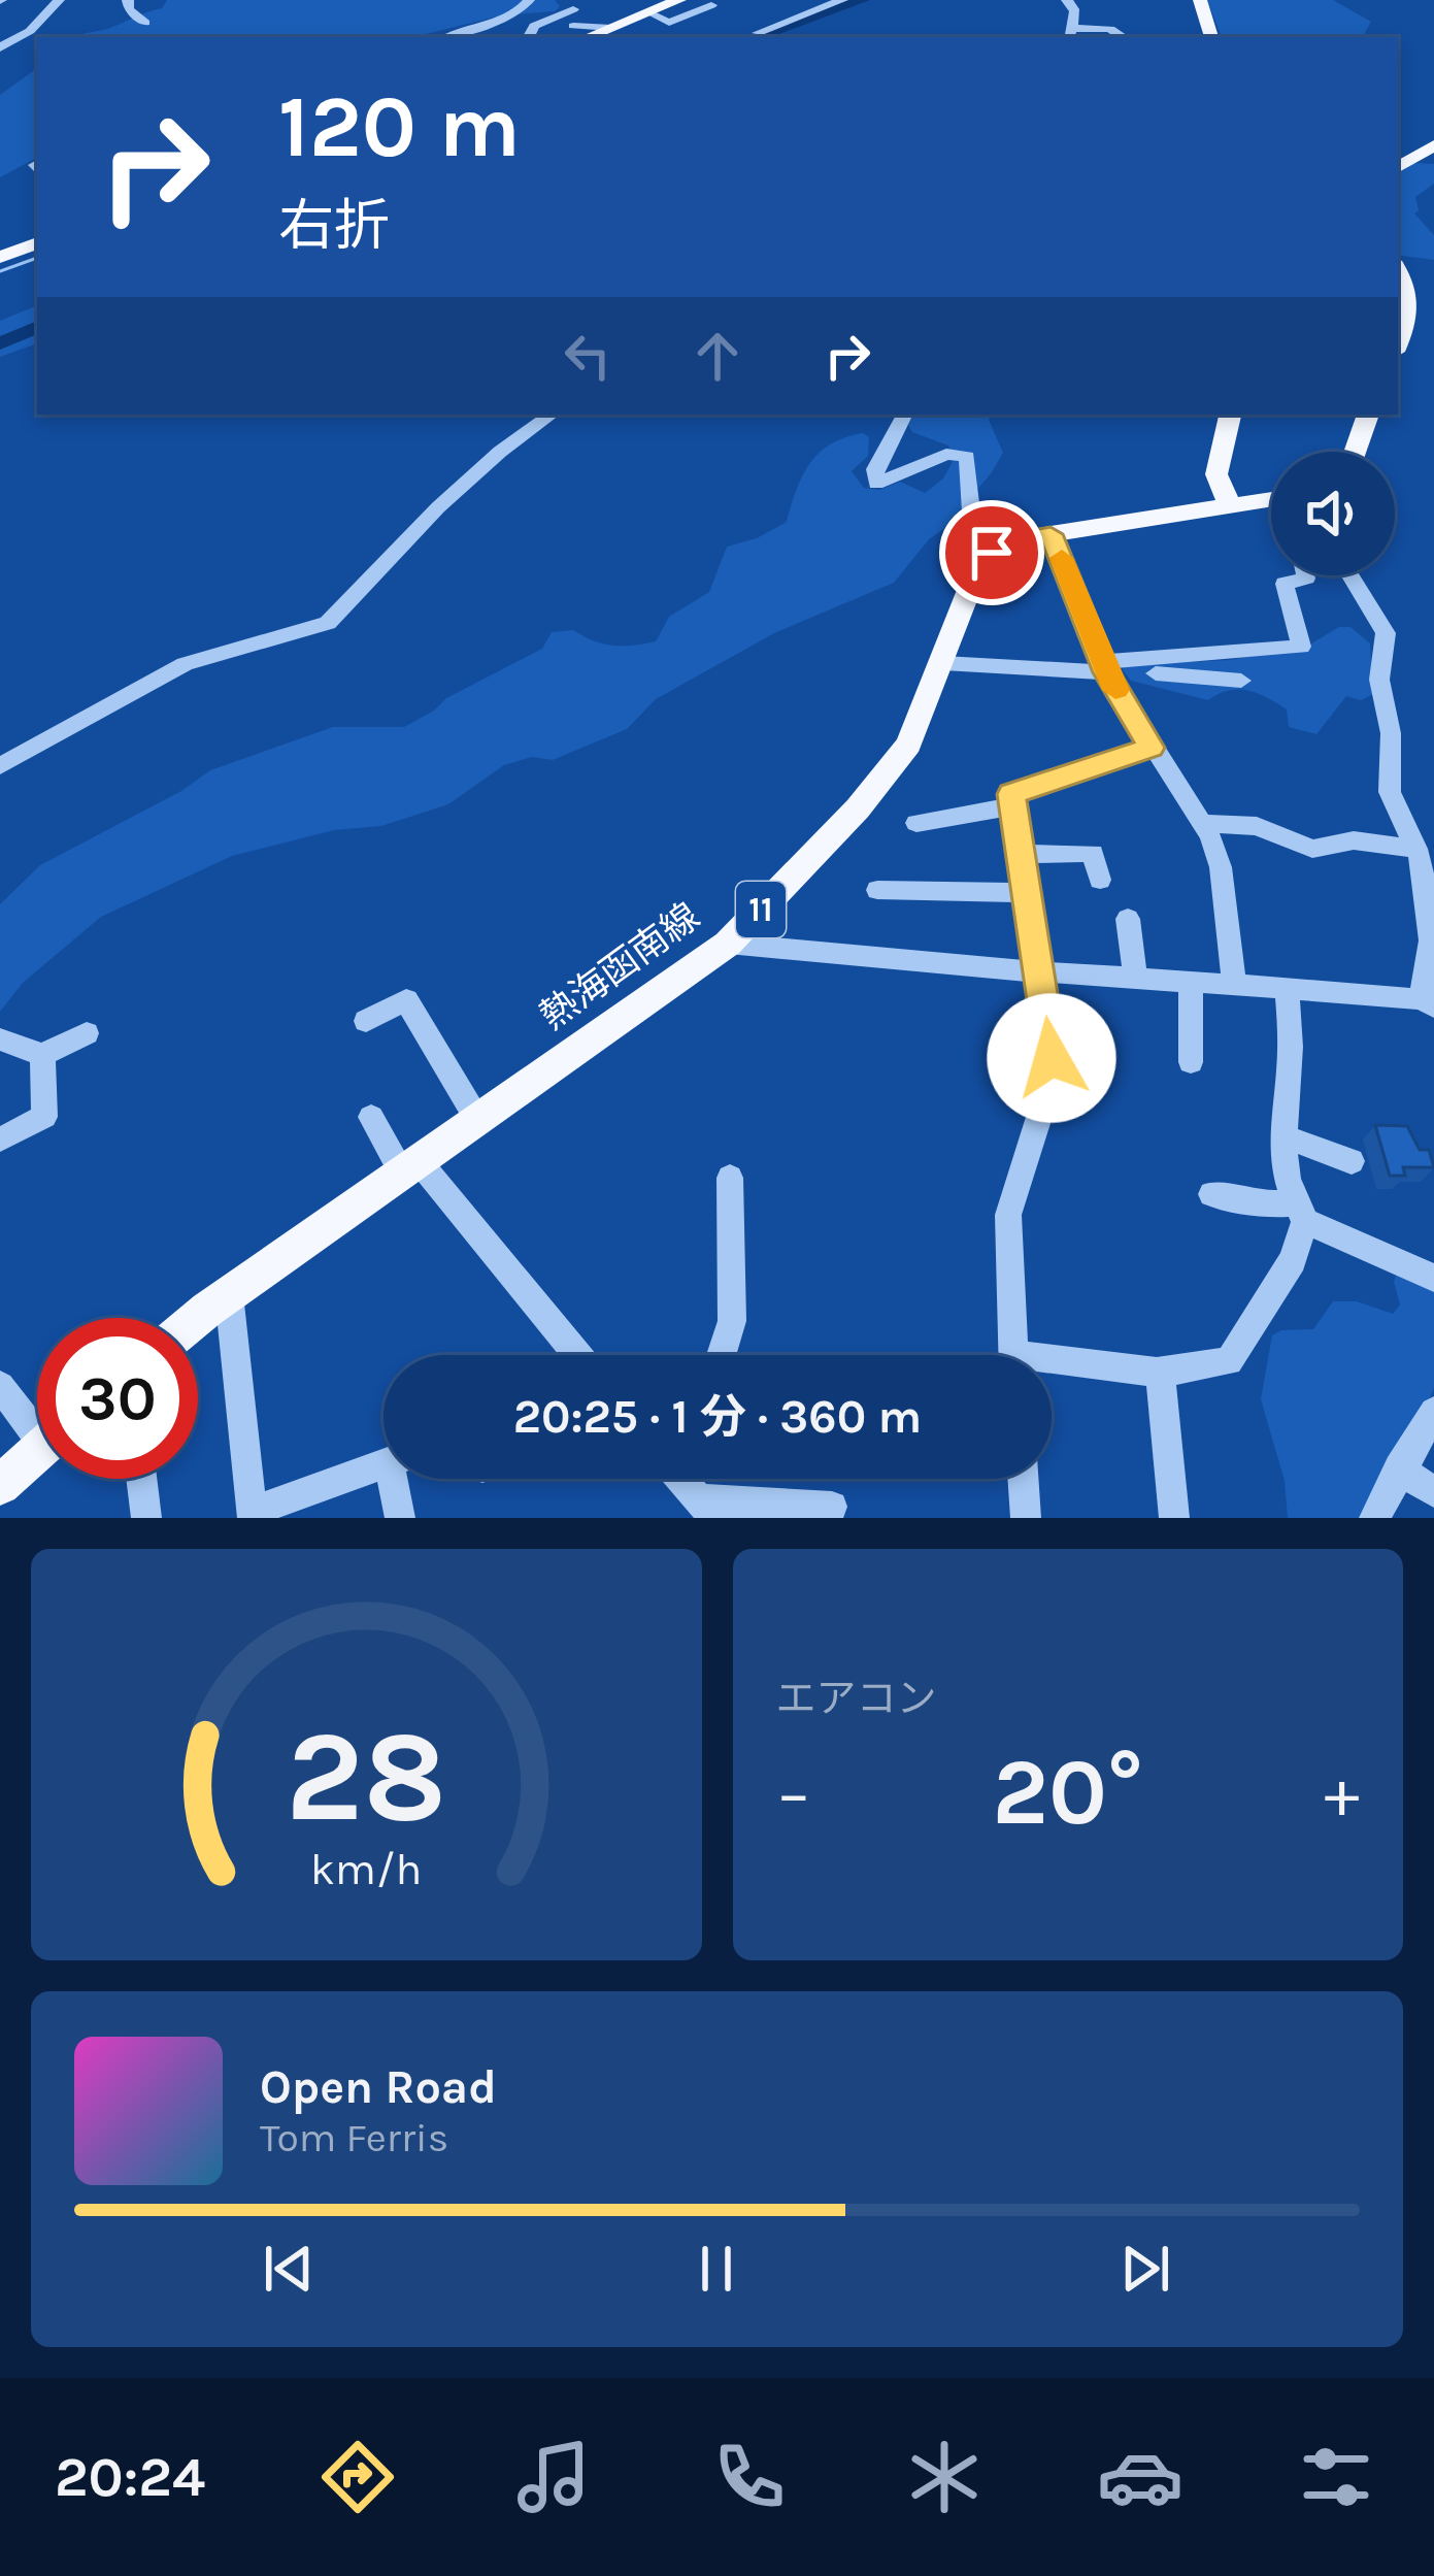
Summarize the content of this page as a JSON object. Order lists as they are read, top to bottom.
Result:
{
  "streets": {
    "main road": ["11", "熱海函南線"]
  },
  "page": {
    "turn": ["120 m", "右折"],
    "limit": "30",
    "trip": "20:25 · 1 分 · 360 m",
    "tile": "エアコン",
    "heat": ["−", "20°", "+"],
    "song": ["Open Road", "Tom Ferris"],
    "tabs": "20:24",
    "gauge": ["28", "km/h"]
  }
}
